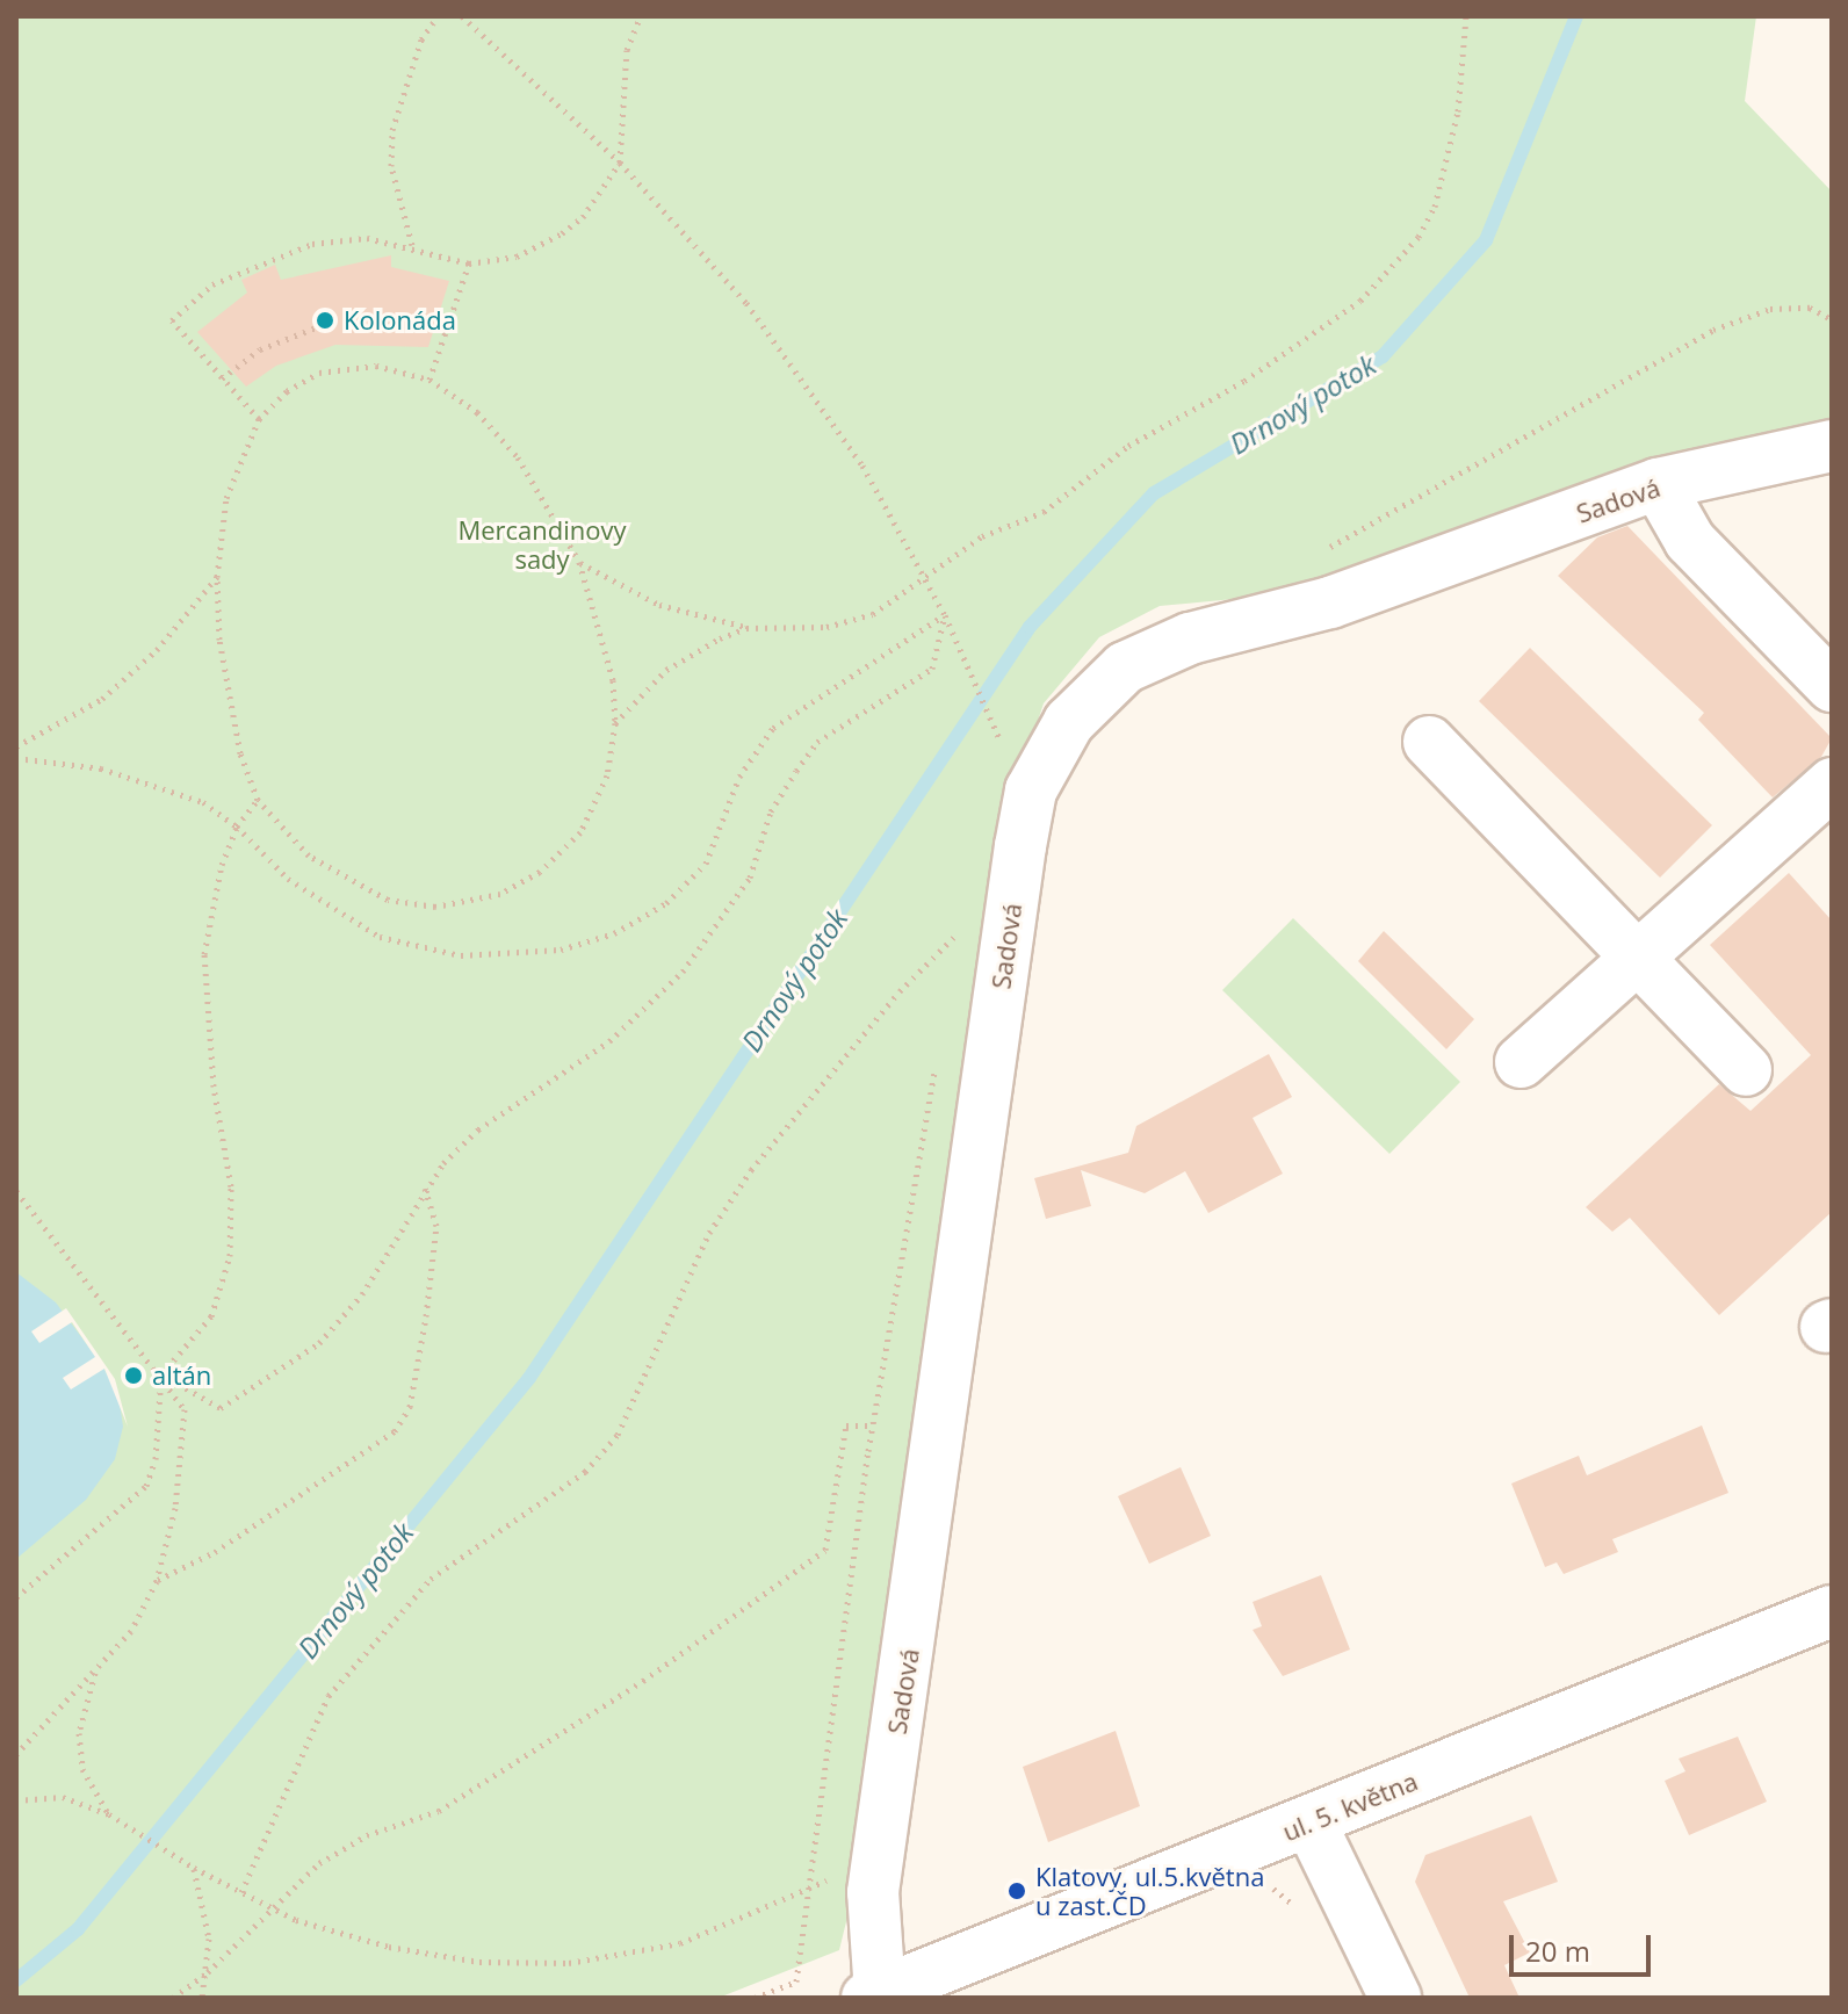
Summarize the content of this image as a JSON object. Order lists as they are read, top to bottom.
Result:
{
  "streets": {
    "street": ["Sadová", "ul. 5. května"]
  },
  "crossings": [
    ["Sadová", "ul. 5. května"]
  ],
  "water": ["Drnový potok"],
  "parks": ["Mercandinovy sady"],
  "places": ["Kolonáda", "altán", "Klatovy, ul.5.května u zast.ČD"],
  "scale_bar": "20 m"
}
